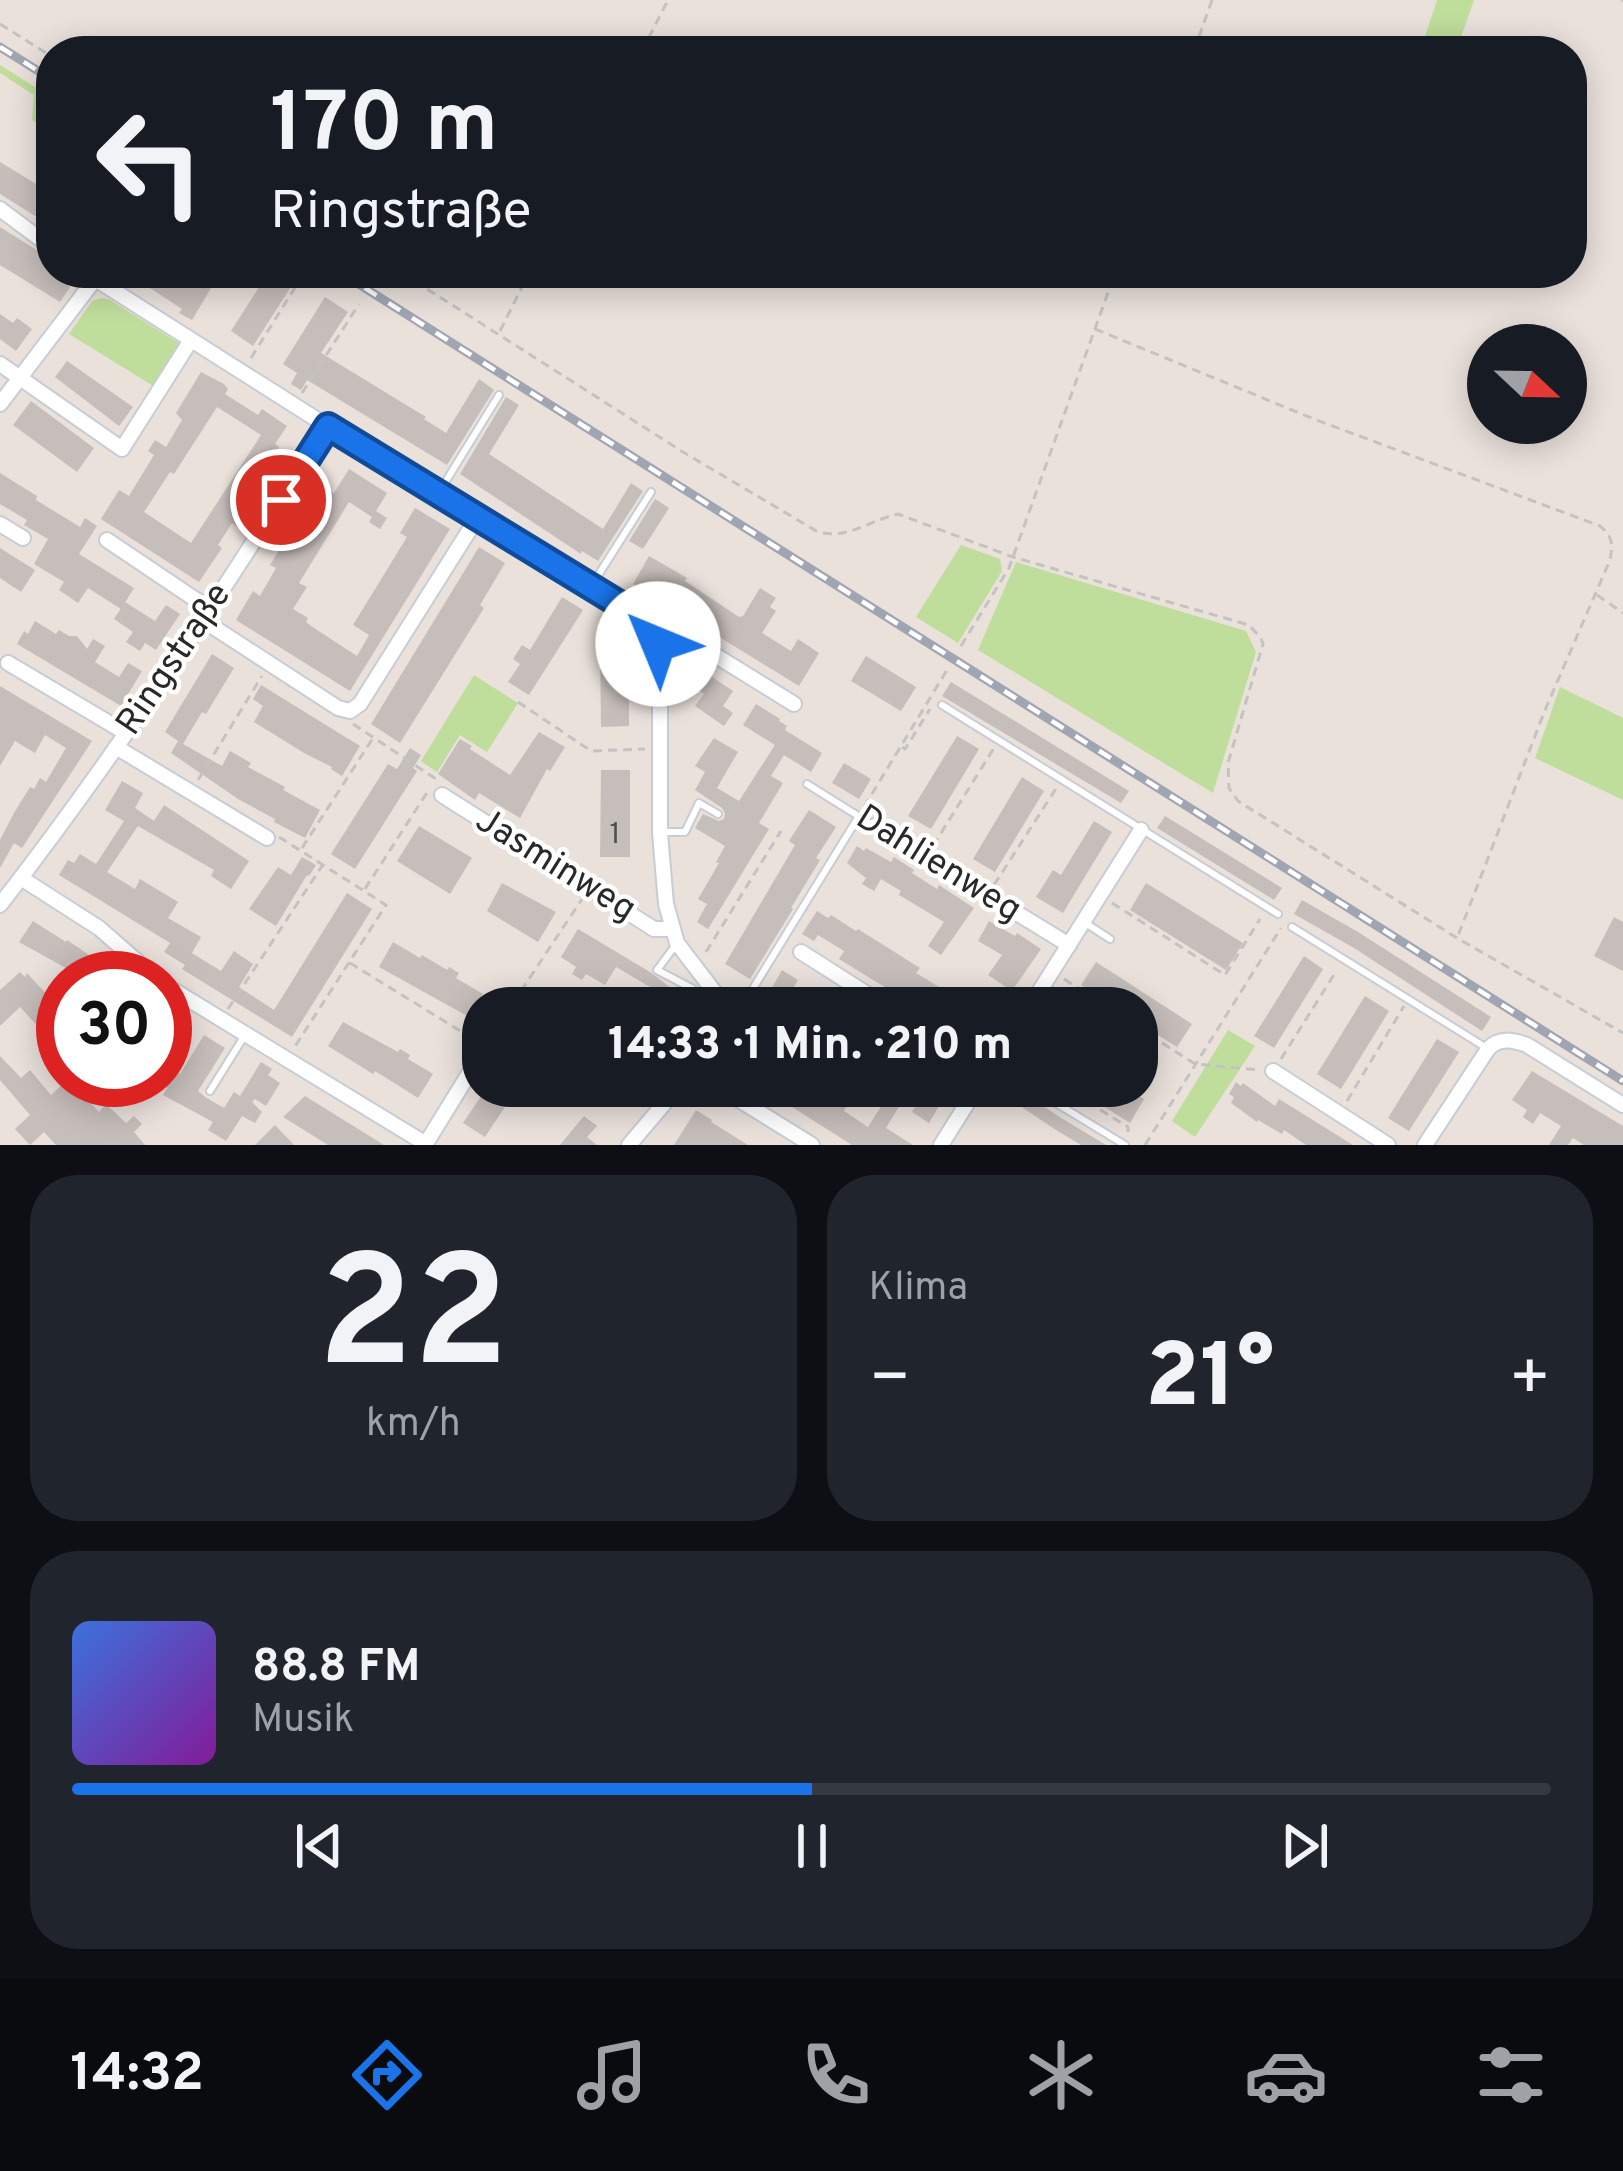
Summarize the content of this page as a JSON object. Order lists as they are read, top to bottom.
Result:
{
  "streets": {
    "street": ["Ringstraße", "Dahlienweg", "Jasminweg"]
  },
  "house_numbers": ["1"],
  "north": "right",
  "page": {
    "turn": ["170 m", "Ringstraße"],
    "limit": "30",
    "trip": "14:33 · 1 Min. · 210 m",
    "tile": [
      ["22", "km/h"],
      "Klima"
    ],
    "heat": ["−", "21°", "+"],
    "song": ["88.8 FM", "Musik"],
    "tabs": "14:32"
  }
}
